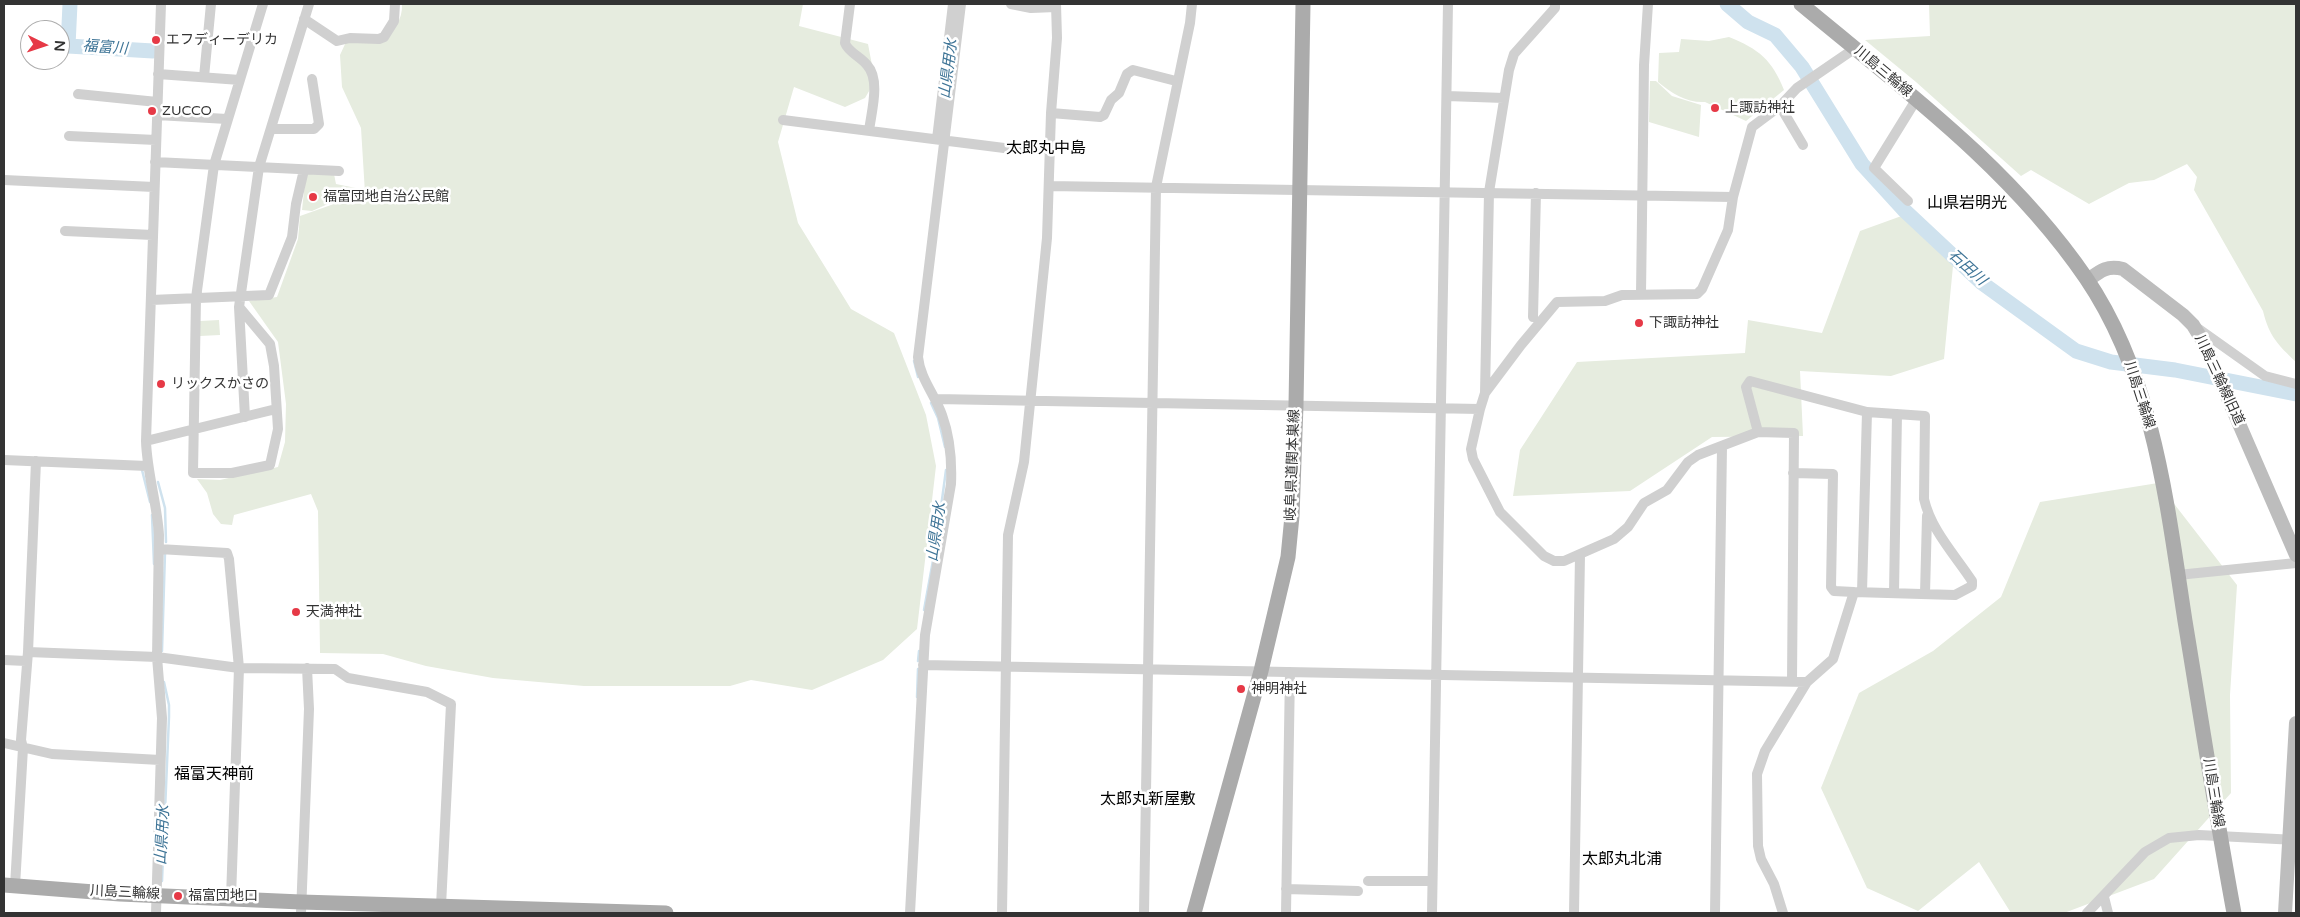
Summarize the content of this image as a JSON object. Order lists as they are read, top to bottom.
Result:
{
  "streets": {
    "main road": ["川島三輪線", "岐阜県道関本巣線"],
    "street": ["川島三輪線旧道"]
  },
  "crossings": [
    ["川島三輪線", "川島三輪線旧道"]
  ],
  "districts": [
    "太郎丸中島",
    "山県岩明光",
    "福富天神前",
    "太郎丸新屋敷",
    "太郎丸北浦"
  ],
  "water": ["福富川", "山県用水", "石田川"],
  "places": [
    "エフディーデリカ",
    "上諏訪神社",
    "ZUCCO",
    "福富団地自治公民館",
    "下諏訪神社",
    "リックスかさの",
    "天満神社",
    "神明神社",
    "福富団地口"
  ],
  "north": "right"
}
